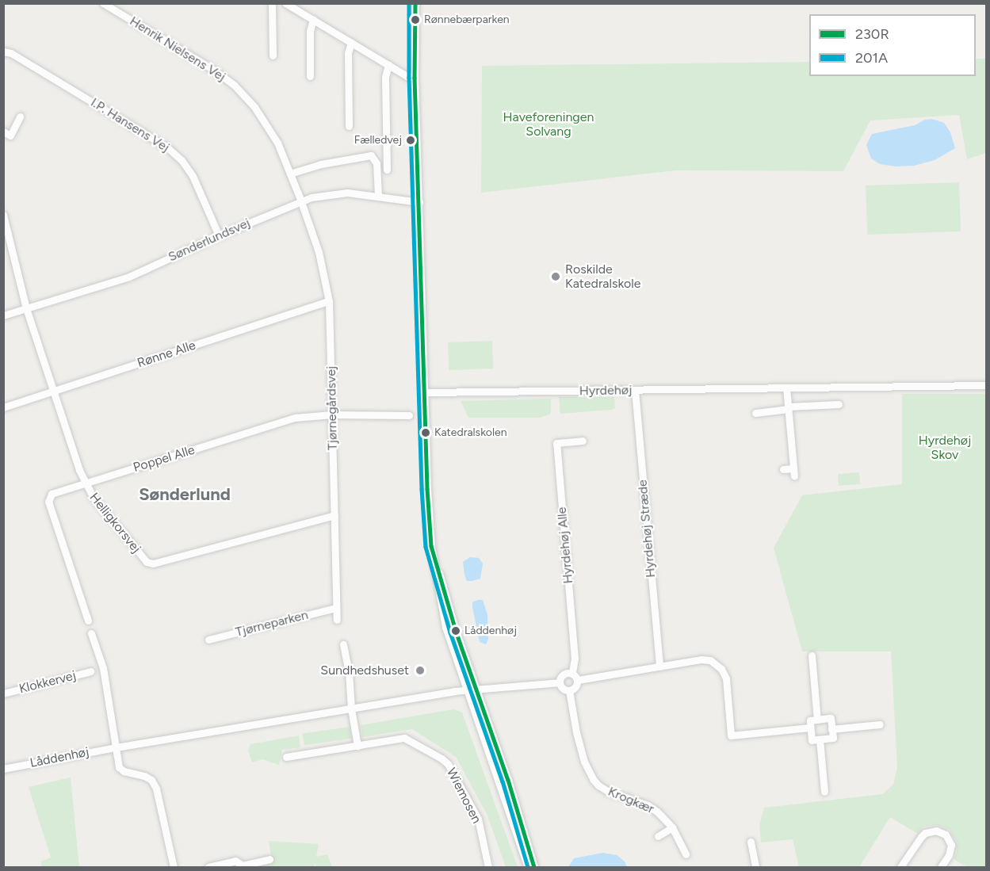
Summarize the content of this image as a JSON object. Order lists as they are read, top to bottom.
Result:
{
  "streets": {
    "street": [
      "Henrik Nielsens Vej",
      "I.P. Hansens Vej",
      "Sønderlundsvej",
      "Rønne Alle",
      "Hyrdehøj",
      "Tjørnegårdsvej",
      "Poppel Alle",
      "Helligkorsvej",
      "Hyrdehøj Stræde",
      "Hyrdehøj Alle",
      "Tjørneparken",
      "Klokkervej",
      "Låddenhøj",
      "Wiemosen",
      "Krogkær"
    ]
  },
  "crossings": [
    ["Henrik Nielsens Vej", "Sønderlundsvej"],
    ["Henrik Nielsens Vej", "Tjørnegårdsvej"],
    ["I.P. Hansens Vej", "Sønderlundsvej"],
    ["Sønderlundsvej", "Tjørnegårdsvej"],
    ["Sønderlundsvej", "Helligkorsvej"],
    ["Rønne Alle", "Tjørnegårdsvej"],
    ["Rønne Alle", "Helligkorsvej"],
    ["Hyrdehøj", "Hyrdehøj Stræde"],
    ["Tjørnegårdsvej", "Poppel Alle"],
    ["Tjørnegårdsvej", "Helligkorsvej"],
    ["Tjørnegårdsvej", "Tjørneparken"],
    ["Poppel Alle", "Helligkorsvej"],
    ["Hyrdehøj Alle", "Krogkær"]
  ],
  "districts": ["Sønderlund"],
  "parks": ["Haveforeningen Solvang", "Hyrdehøj Skov"],
  "places": [
    "Rønnebærparken",
    "Fælledvej",
    "Roskilde Katedralskole",
    "Katedralskolen",
    "Låddenhøj",
    "Sundhedshuset"
  ],
  "lines": ["transit line 230R", "transit line 201A"],
  "legend": ["230R", "201A"]
}
